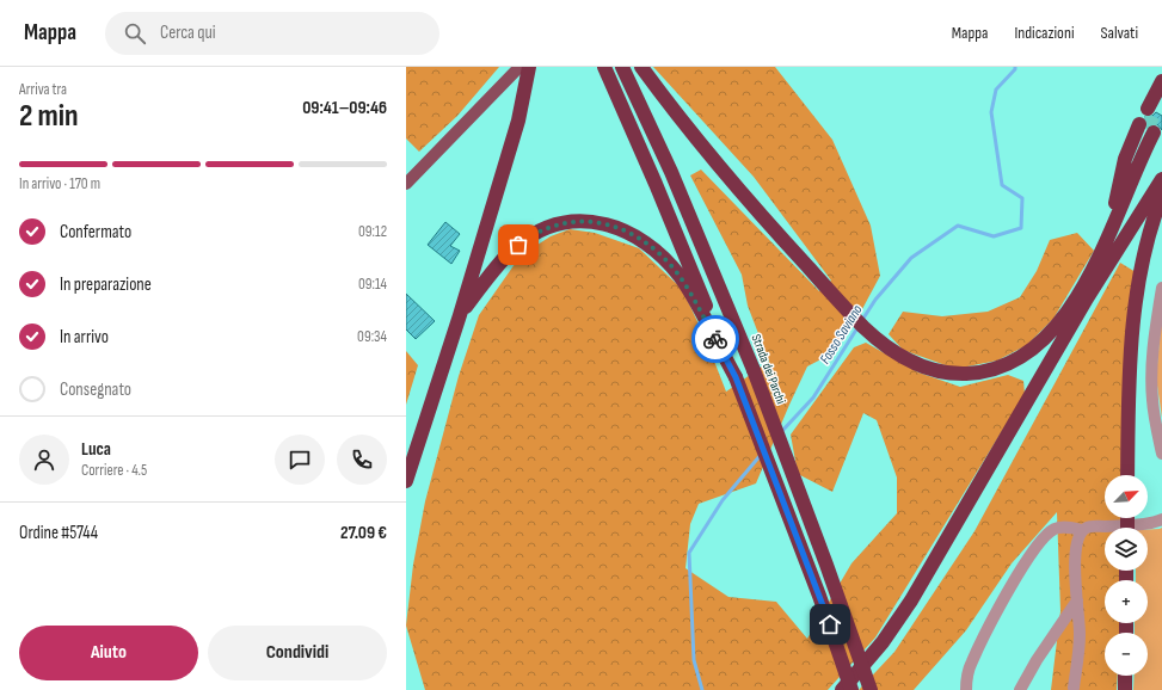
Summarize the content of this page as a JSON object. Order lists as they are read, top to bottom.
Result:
{
  "streets": {
    "highway": ["Strada dei Parchi"]
  },
  "water": ["Fosso Saviano"],
  "north": "top right",
  "page": {
    "header": "Mappa",
    "search": "Cerca qui",
    "nav": ["Mappa", "Indicazioni", "Salvati"],
    "heading": ["2 min", "Arriva tra", "09:41–09:46"],
    "panel": [
      "Luca",
      "Corriere · 4.5",
      "Ordine #5744",
      "27.09 €"
    ],
    "bar": "In arrivo · 170 m",
    "list": [
      ["Confermato", "09:12"],
      ["In preparazione", "09:14"],
      ["In arrivo", "09:34"],
      "Consegnato"
    ],
    "map_buttons": ["+", "−"],
    "buttons": ["Aiuto", "Condividi"]
  }
}
